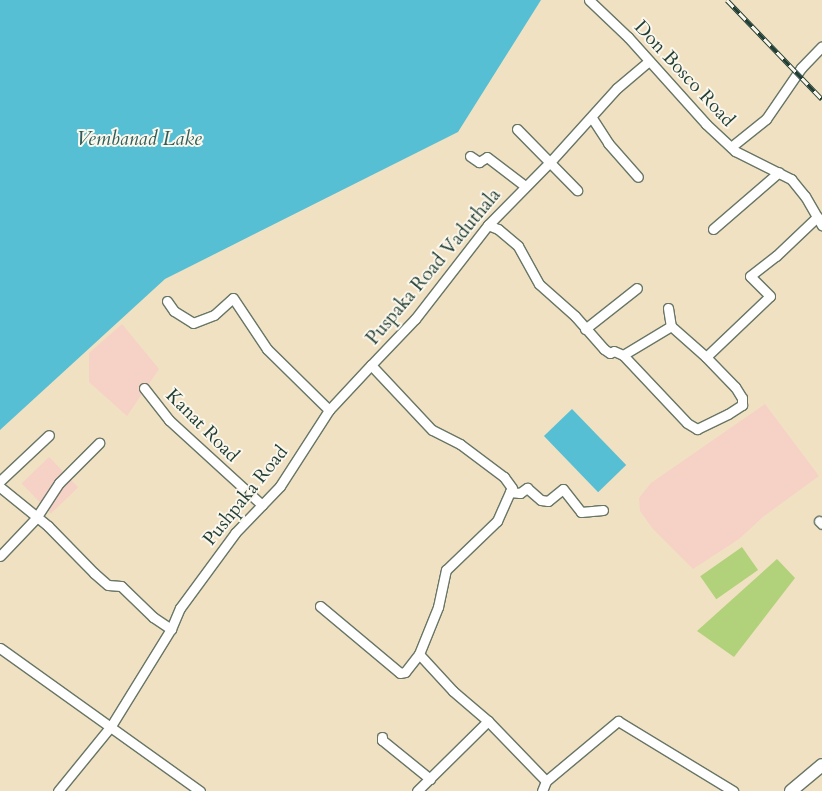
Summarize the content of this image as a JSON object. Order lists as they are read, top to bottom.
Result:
{
  "streets": {
    "street": [
      "Don Bosco Road",
      "Puspaka Road Vaduthala",
      "Kanat Road",
      "Pushpaka Road"
    ]
  },
  "crossings": [
    ["Don Bosco Road", "Puspaka Road Vaduthala"],
    ["Puspaka Road Vaduthala", "Pushpaka Road"],
    ["Kanat Road", "Pushpaka Road"]
  ],
  "water": ["Vembanad Lake"]
}
